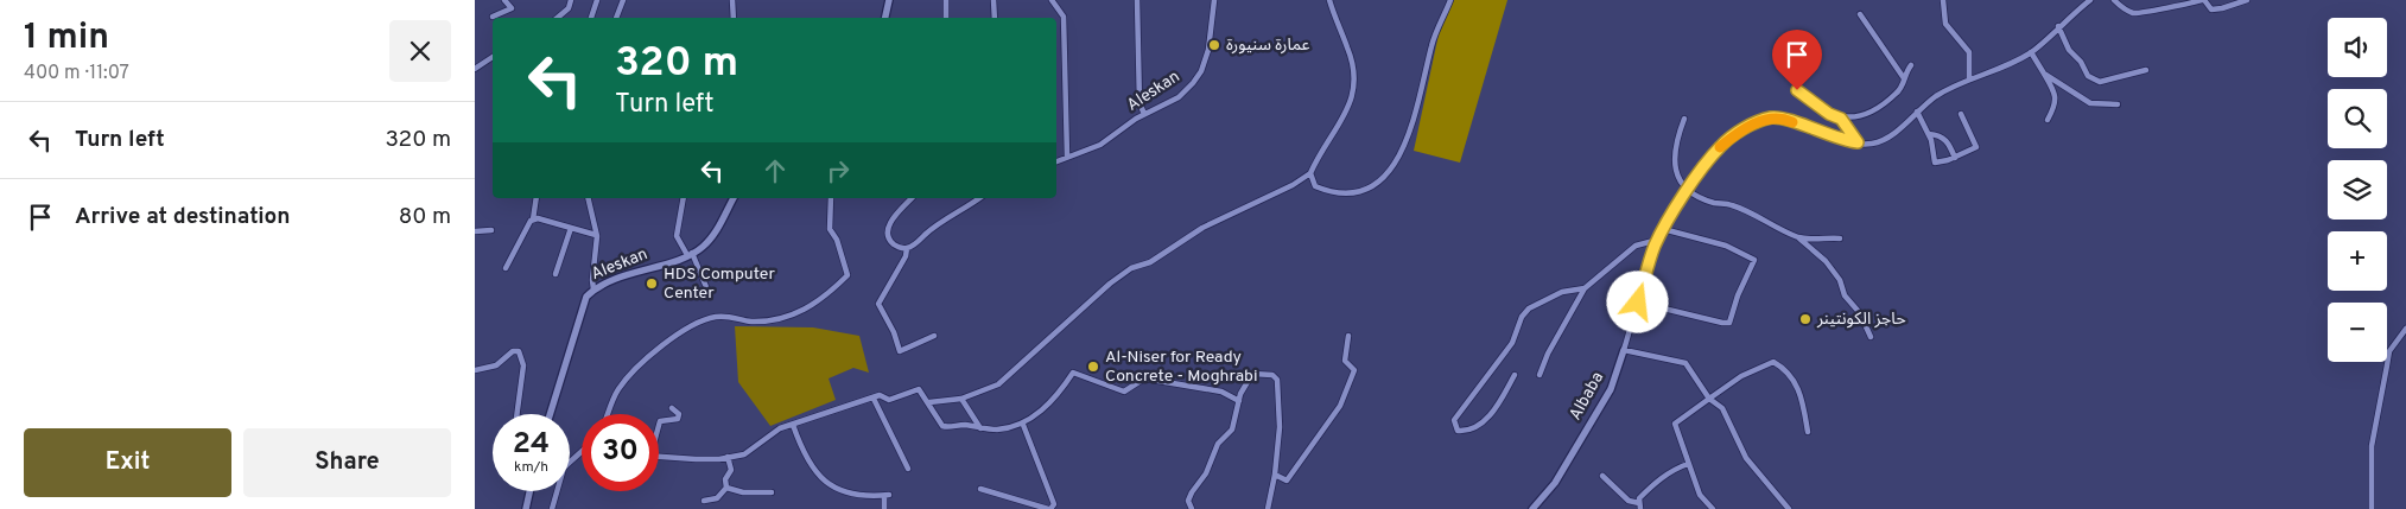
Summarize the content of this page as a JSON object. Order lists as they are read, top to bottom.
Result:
{
  "streets": {
    "street": ["Aleskan", "Albaba"]
  },
  "places": [
    "عمارة سنيورة",
    "HDS Computer Center",
    "حاجز الكونتينر",
    "Al-Niser for Ready Concrete - Moghrabi"
  ],
  "page": {
    "heading": ["1 min", "400 m · 11:07"],
    "map_buttons": ["+", "−"],
    "turn": ["320 m", "Turn left"],
    "list": [
      {
        "name": "Turn left",
        "value": "320 m"
      },
      {
        "name": "Arrive at destination",
        "value": "80 m"
      }
    ],
    "speed": "24 km/h",
    "limit": "30",
    "buttons": ["Exit", "Share"]
  }
}
